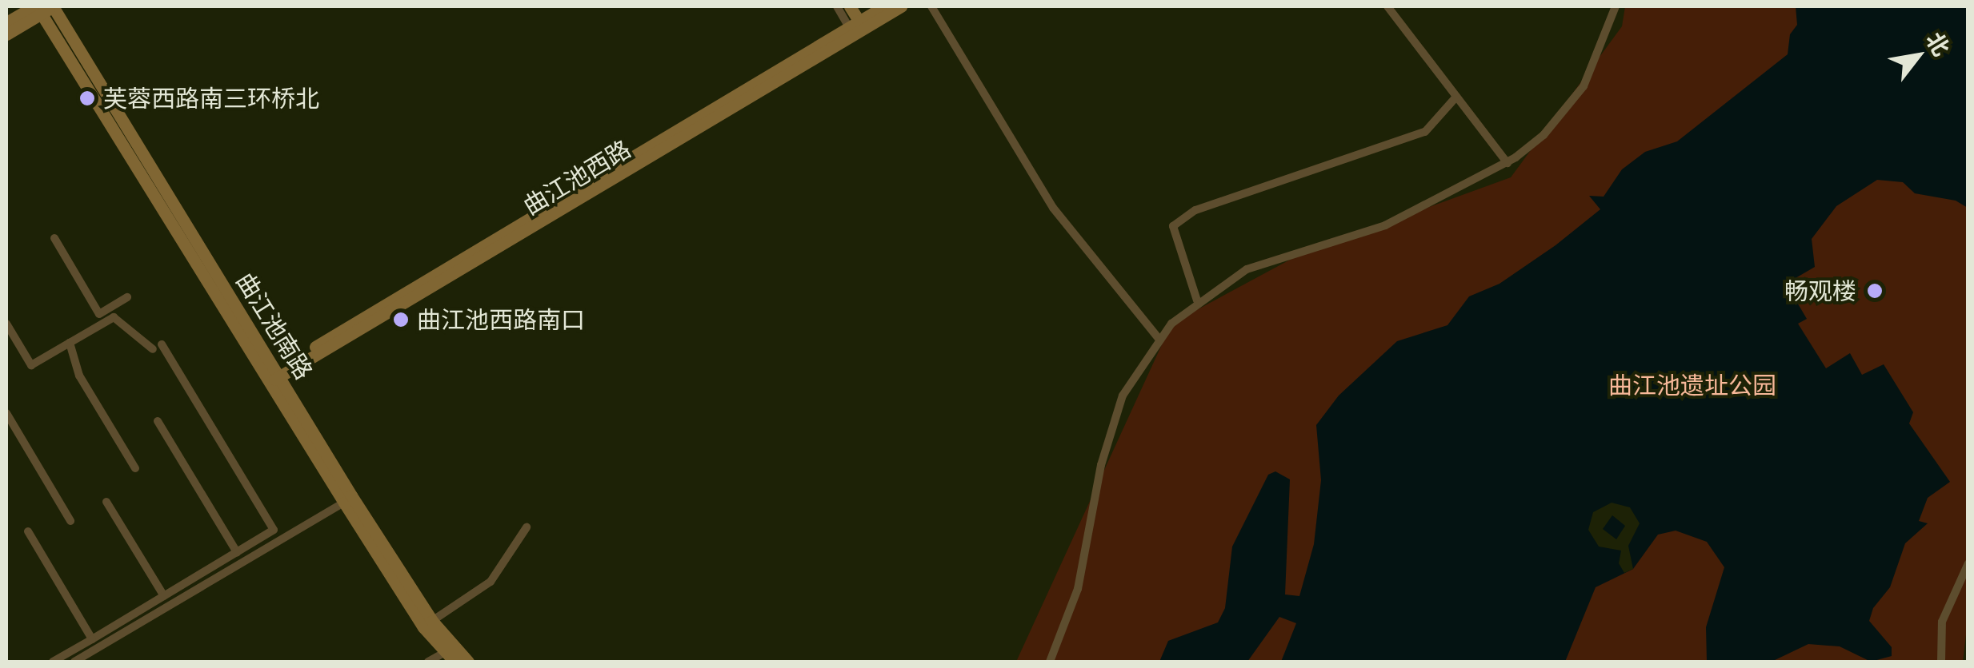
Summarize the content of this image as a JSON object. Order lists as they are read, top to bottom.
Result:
{
  "streets": {
    "main road": ["曲江池西路", "曲江池南路"]
  },
  "crossings": [
    ["曲江池西路", "曲江池南路"]
  ],
  "parks": ["曲江池遗址公园"],
  "places": ["芙蓉西路南三环桥北", "畅观楼", "曲江池西路南口"],
  "north": "top right"
}
